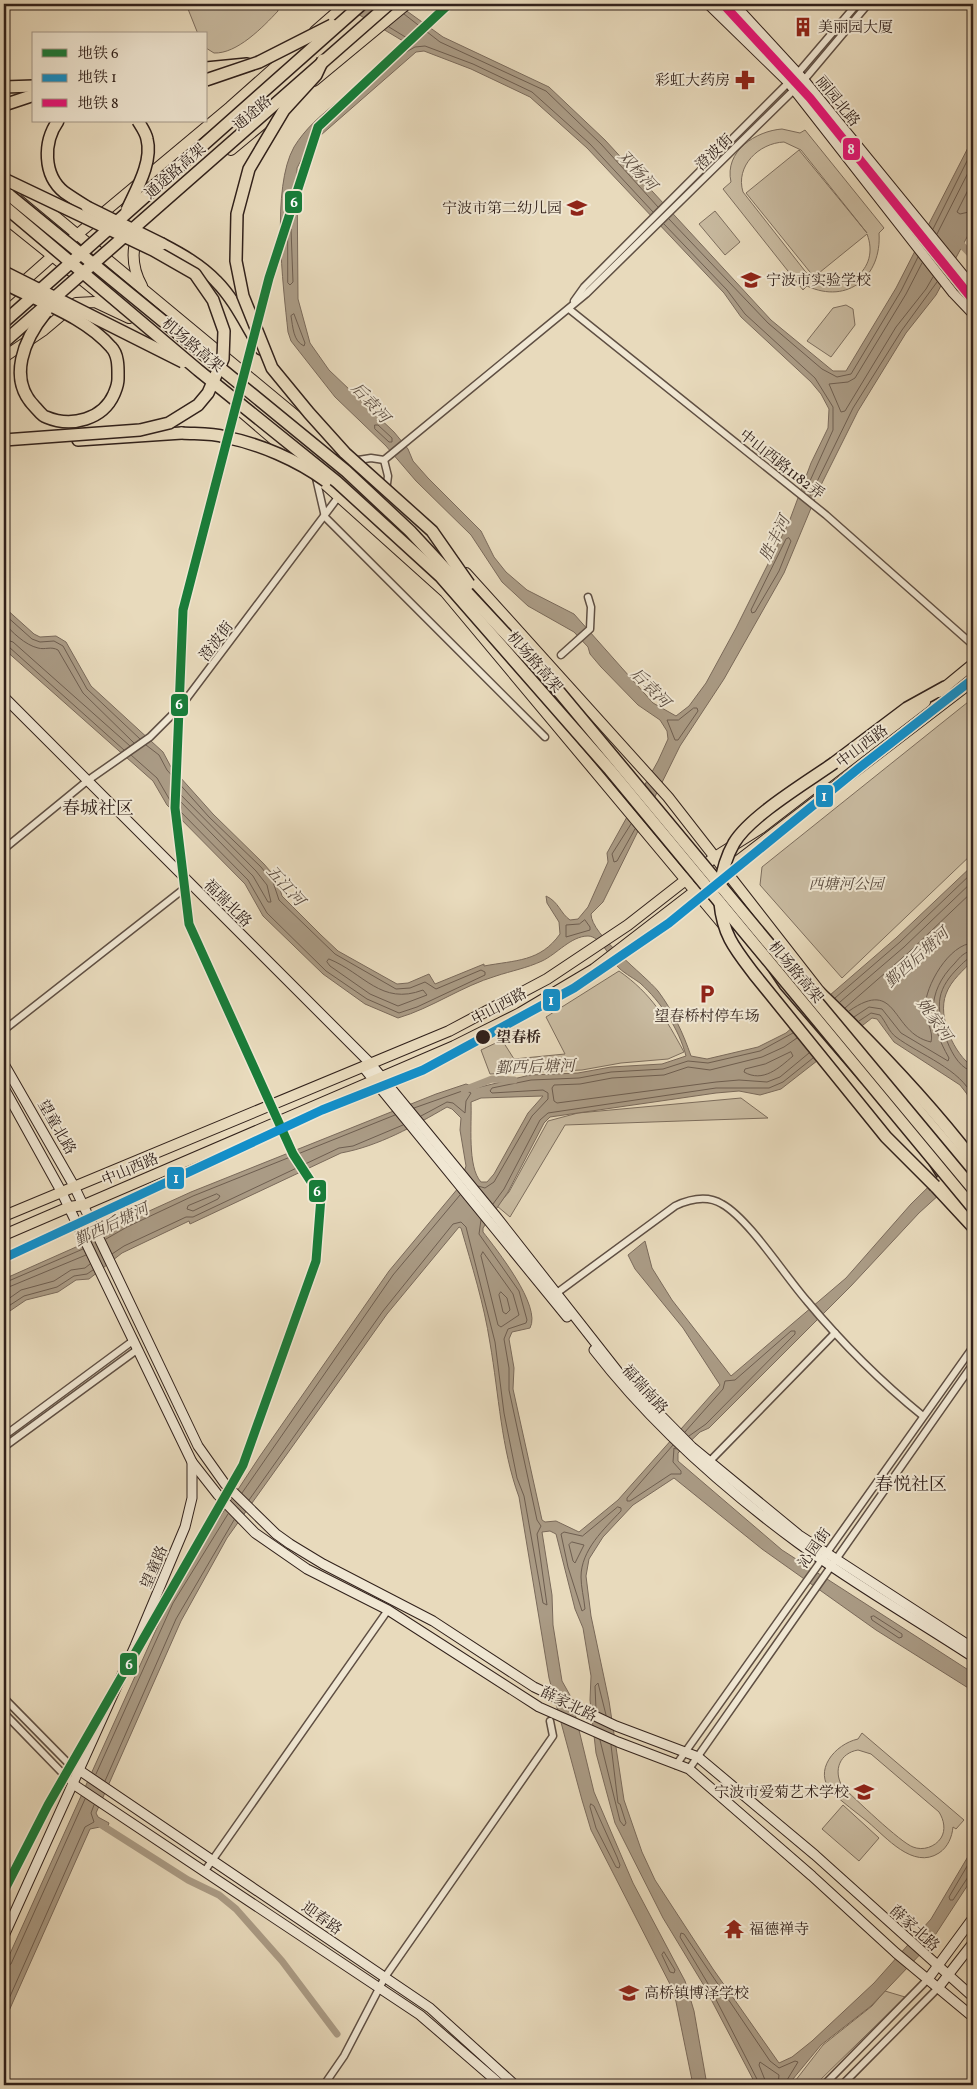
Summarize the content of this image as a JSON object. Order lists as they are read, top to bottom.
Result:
{
  "streets": {
    "highway": ["通途路高架", "机场路高架"],
    "main road": [
      "丽园北路",
      "通途路",
      "中山西路",
      "福瑞北路",
      "望童北路",
      "福瑞南路",
      "望童路",
      "薛家北路",
      "迎春路"
    ],
    "street": ["澄波街", "中山西路1182弄", "沁园街"]
  },
  "crossings": [
    ["丽园北路", "澄波街"],
    ["通途路", "通途路高架"],
    ["澄波街", "中山西路1182弄"],
    ["澄波街", "福瑞北路"],
    ["中山西路", "福瑞北路"],
    ["中山西路", "望童北路"],
    ["中山西路", "福瑞南路"],
    ["中山西路", "望童路"],
    ["中山西路", "薛家北路"],
    ["福瑞北路", "福瑞南路"],
    ["望童北路", "望童路"],
    ["望童北路", "薛家北路"],
    ["福瑞南路", "沁园街"],
    ["沁园街", "薛家北路"],
    ["望童路", "薛家北路"],
    ["望童路", "迎春路"]
  ],
  "districts": ["春城社区", "春悦社区"],
  "water": [
    "双杨河",
    "后袁河",
    "胜丰河",
    "五江河",
    "鄞西后塘河",
    "姚家河"
  ],
  "parks": ["西塘河公园"],
  "places": {
    "building": ["美丽园大厦"],
    "pharmacy": ["彩虹大药房"],
    "school or university": [
      "宁波市第二幼儿园",
      "宁波市实验学校",
      "宁波市爱菊艺术学校",
      "高桥镇博泽学校"
    ],
    "parking": ["望春桥村停车场"],
    "other": ["望春桥"],
    "temple": ["福德禅寺"]
  },
  "lines": ["metro line 6", "metro line 8", "metro line 1"],
  "legend": ["地铁 6", "地铁 1", "地铁 8"]
}
